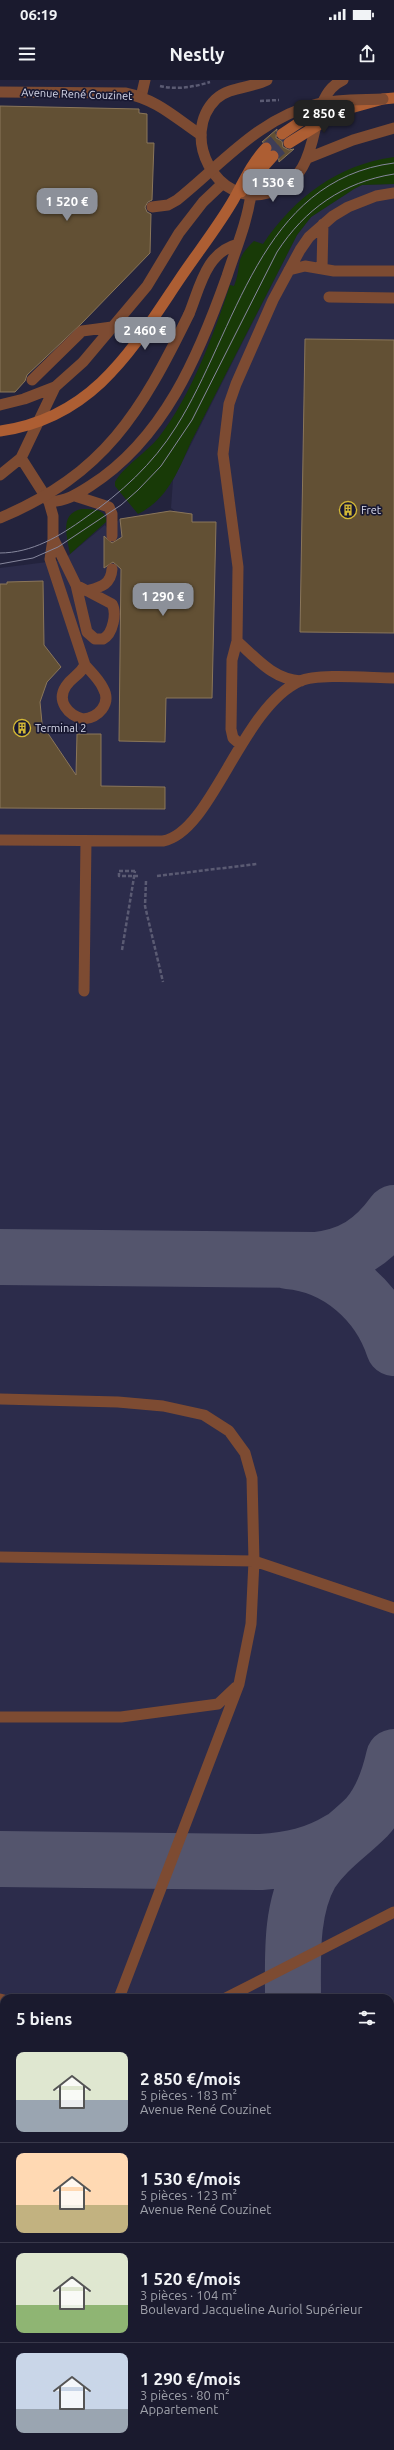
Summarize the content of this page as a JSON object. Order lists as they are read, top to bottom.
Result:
{
  "streets": {
    "street": ["Avenue René Couzinet"]
  },
  "places": {
    "building": ["Fret", "Terminal 2"]
  },
  "page": {
    "status": "06:19",
    "header": "Nestly",
    "price": [
      "2 850 €",
      "1 530 €",
      "1 520 €",
      "2 460 €",
      "1 290 €"
    ],
    "heading": "5 biens",
    "list": [
      {
        "name": "2 850 €/mois",
        "note": "5 pièces · 183 m² · Avenue René Couzinet"
      },
      {
        "name": "1 530 €/mois",
        "note": "5 pièces · 123 m² · Avenue René Couzinet"
      },
      {
        "name": "1 520 €/mois",
        "note": "3 pièces · 104 m² · Boulevard Jacqueline Auriol Supérieur"
      },
      {
        "name": "1 290 €/mois",
        "note": "3 pièces · 80 m² · Appartement"
      }
    ]
  }
}
